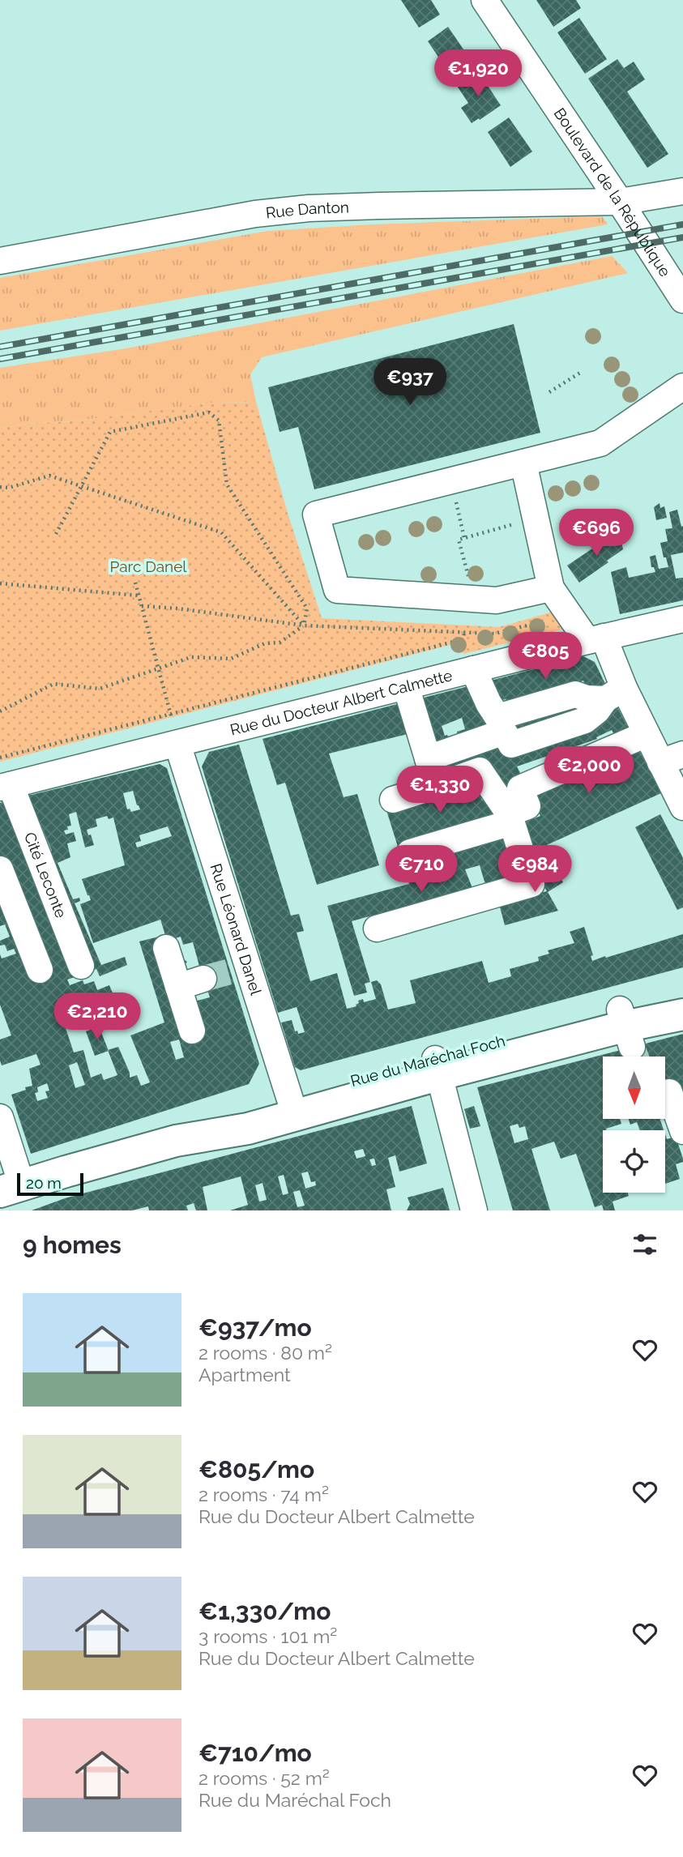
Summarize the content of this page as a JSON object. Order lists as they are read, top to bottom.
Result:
{
  "streets": {
    "main road": ["Rue du Maréchal Foch"],
    "street": [
      "Boulevard de la République",
      "Rue Danton",
      "Rue du Docteur Albert Calmette",
      "Cité Leconte",
      "Rue Léonard Danel"
    ]
  },
  "crossings": [
    ["Boulevard de la République", "Rue Danton"],
    ["Rue du Docteur Albert Calmette", "Cité Leconte"],
    ["Rue du Docteur Albert Calmette", "Rue Léonard Danel"],
    ["Rue Léonard Danel", "Rue du Maréchal Foch"]
  ],
  "parks": ["Parc Danel"],
  "scale_bar": "20 m",
  "north": "bottom",
  "page": {
    "price": [
      "€1,920",
      "€937",
      "€696",
      "€805",
      "€2,000",
      "€1,330",
      "€710",
      "€984",
      "€2,210"
    ],
    "scale": "20 m",
    "heading": "9 homes",
    "list": [
      {
        "name": "€937/mo",
        "note": "2 rooms · 80 m² · Apartment"
      },
      {
        "name": "€805/mo",
        "note": "2 rooms · 74 m² · Rue du Docteur Albert Calmette"
      },
      {
        "name": "€1,330/mo",
        "note": "3 rooms · 101 m² · Rue du Docteur Albert Calmette"
      },
      {
        "name": "€710/mo",
        "note": "2 rooms · 52 m² · Rue du Maréchal Foch"
      }
    ]
  }
}
